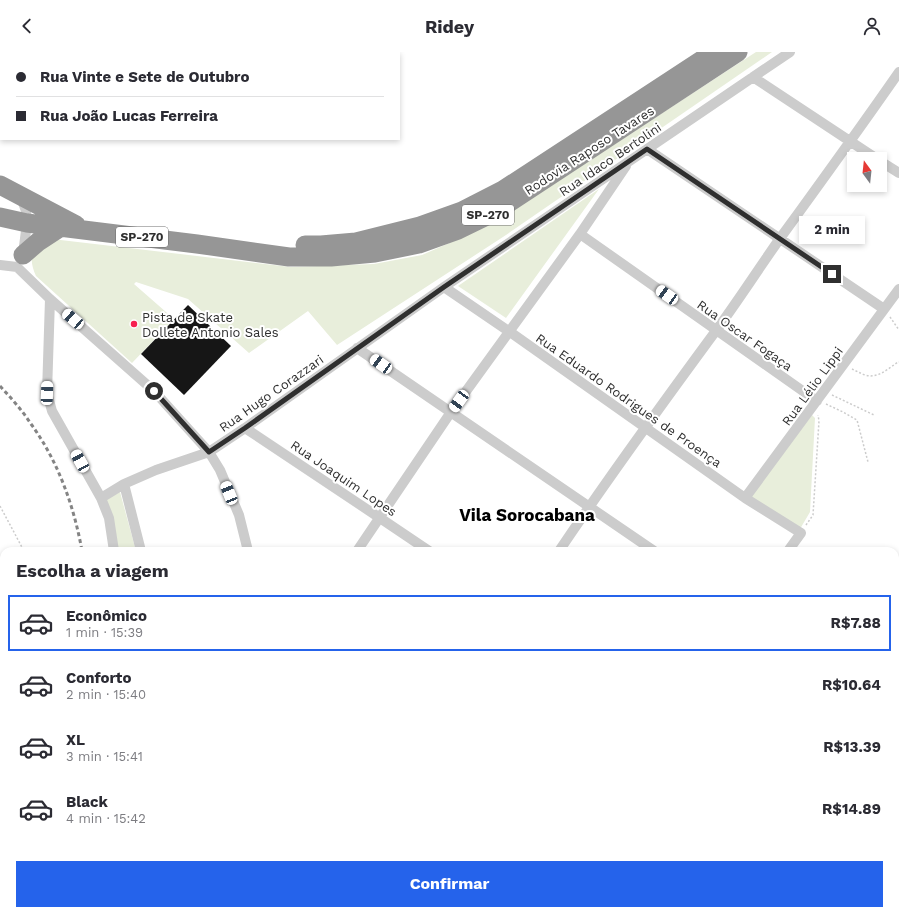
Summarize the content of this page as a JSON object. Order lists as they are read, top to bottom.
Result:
{
  "streets": {
    "highway": ["Rodovia Raposo Tavares", "SP-270"],
    "street": [
      "Rua Idaco Bertolini",
      "Rua Oscar Fogaça",
      "Rua Lélio Lippi",
      "Rua Hugo Corazzari",
      "Rua Eduardo Rodrigues de Proença",
      "Rua Joaquim Lopes"
    ]
  },
  "crossings": [
    ["Rua Idaco Bertolini", "Rua Hugo Corazzari"],
    ["Rua Idaco Bertolini", "Rua Eduardo Rodrigues de Proença"],
    ["Rua Oscar Fogaça", "Rua Lélio Lippi"],
    ["Rua Lélio Lippi", "Rua Eduardo Rodrigues de Proença"],
    ["Rua Hugo Corazzari", "Rua Eduardo Rodrigues de Proença"],
    ["Rua Hugo Corazzari", "Rua Joaquim Lopes"]
  ],
  "districts": ["Vila Sorocabana"],
  "places": ["Pista de Skate Dollete Antonio Sales"],
  "north": "top",
  "page": {
    "header": "Ridey",
    "banner": ["Rua Vinte e Sete de Outubro", "Rua João Lucas Ferreira"],
    "bubble": "2 min",
    "heading": "Escolha a viagem",
    "list": [
      {
        "name": "Econômico",
        "note": "1 min · 15:39",
        "value": "R$7.88"
      },
      {
        "name": "Conforto",
        "note": "2 min · 15:40",
        "value": "R$10.64"
      },
      {
        "name": "XL",
        "note": "3 min · 15:41",
        "value": "R$13.39"
      },
      {
        "name": "Black",
        "note": "4 min · 15:42",
        "value": "R$14.89"
      }
    ],
    "buttons": "Confirmar"
  }
}
